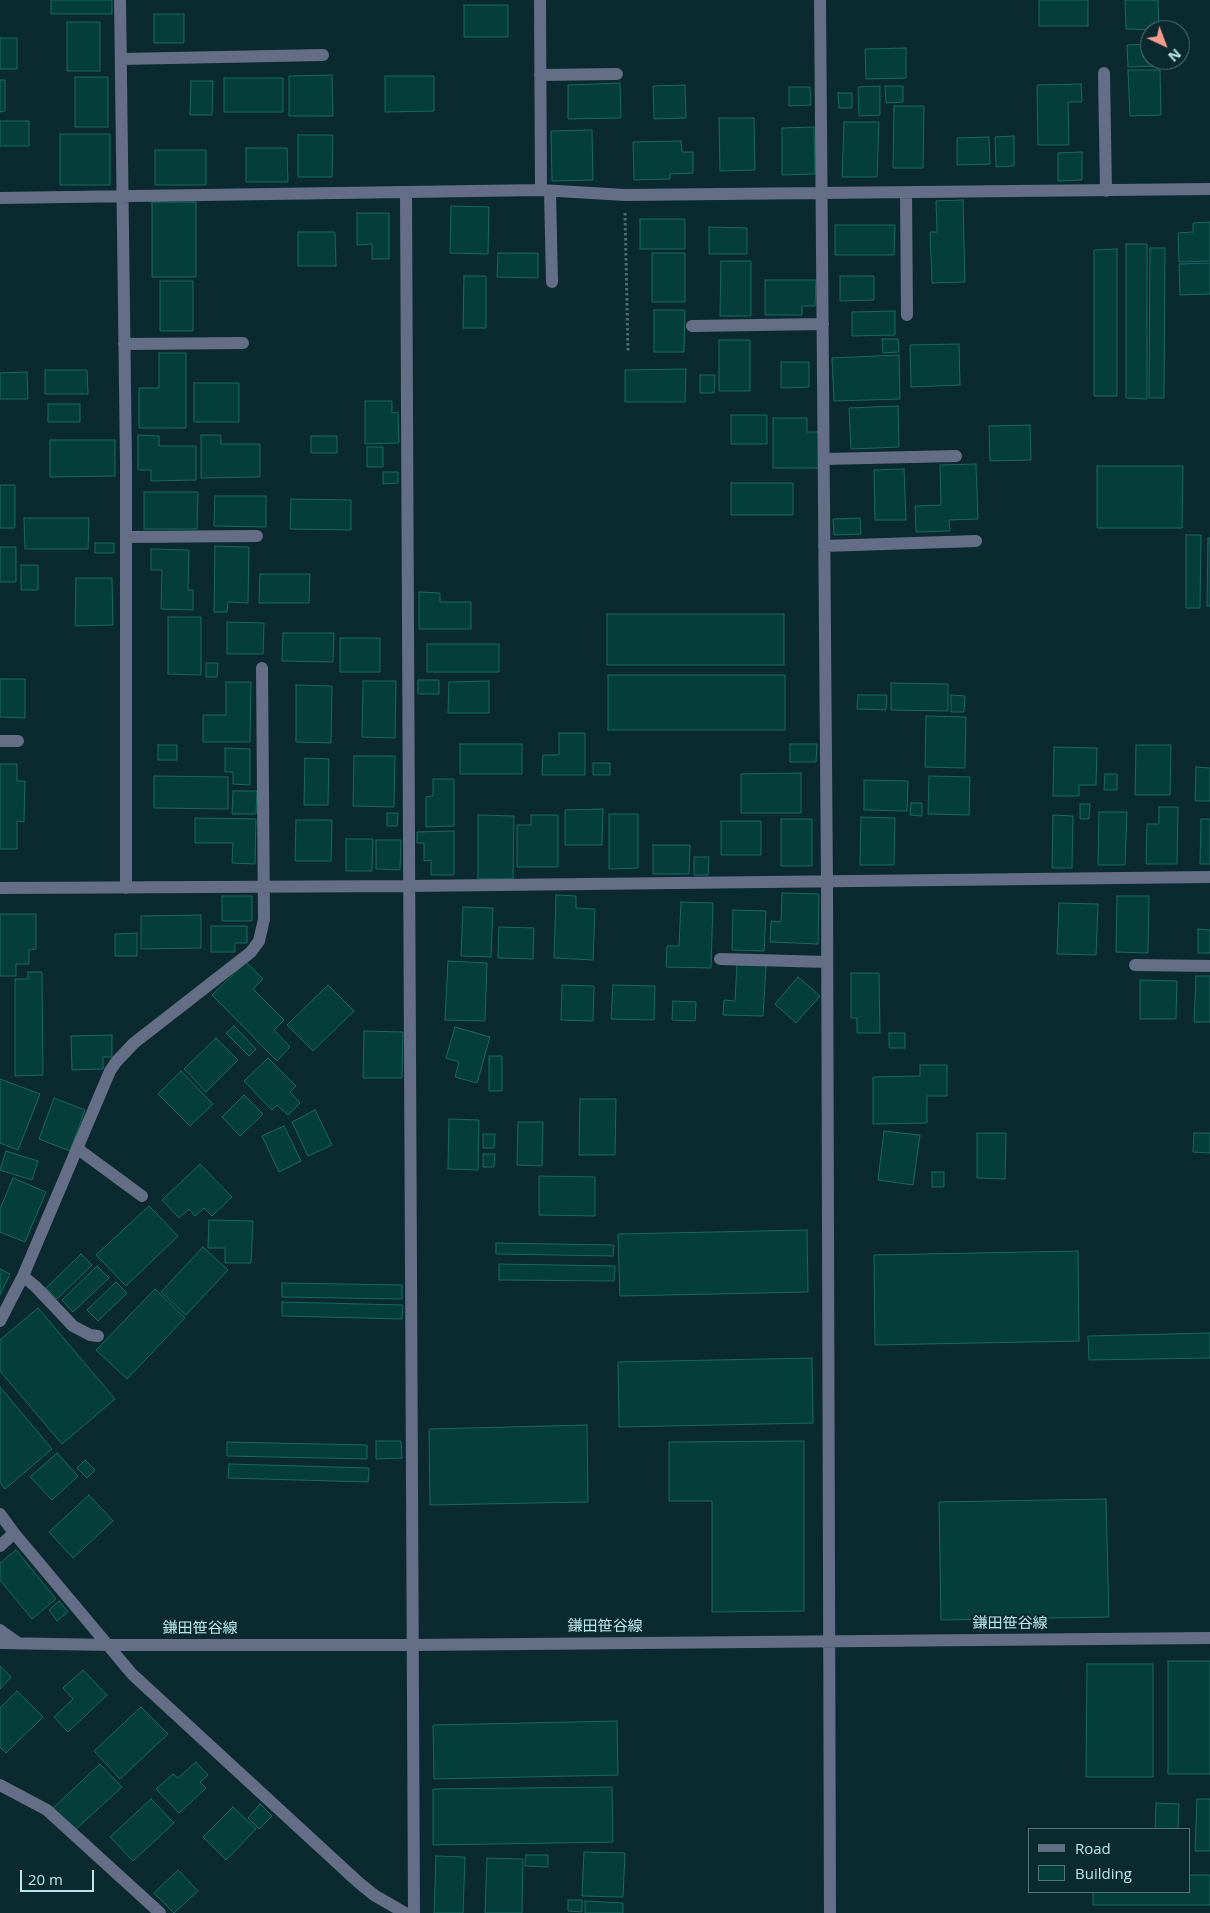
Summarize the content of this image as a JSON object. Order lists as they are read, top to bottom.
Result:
{
  "streets": {
    "street": ["鎌田笹谷線"]
  },
  "legend": ["Road", "Building"],
  "scale_bar": "20 m",
  "north": "bottom right"
}
